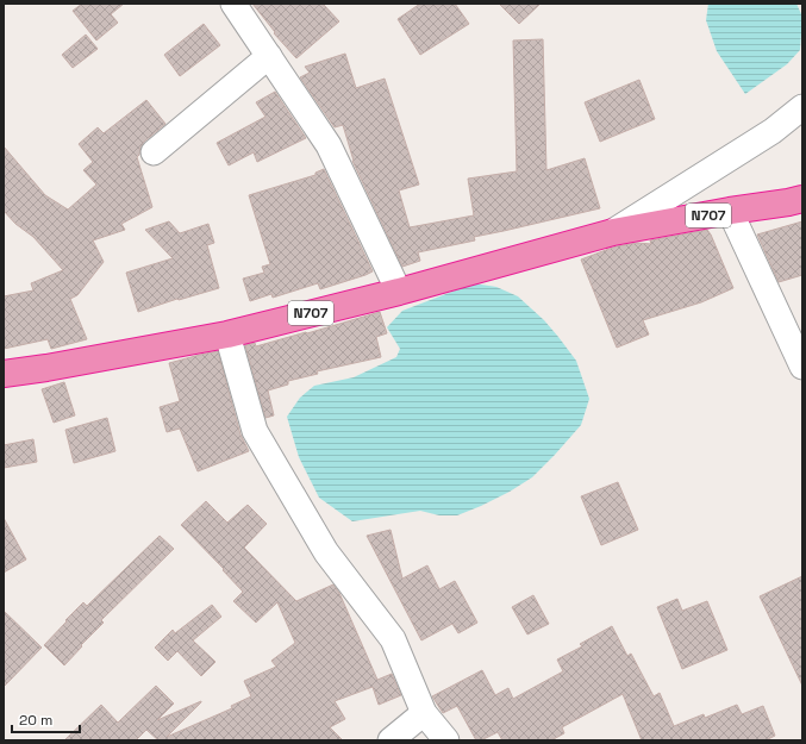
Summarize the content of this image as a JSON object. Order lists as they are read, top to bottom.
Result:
{
  "streets": {
    "highway": ["N707"]
  },
  "scale_bar": "20 m"
}
